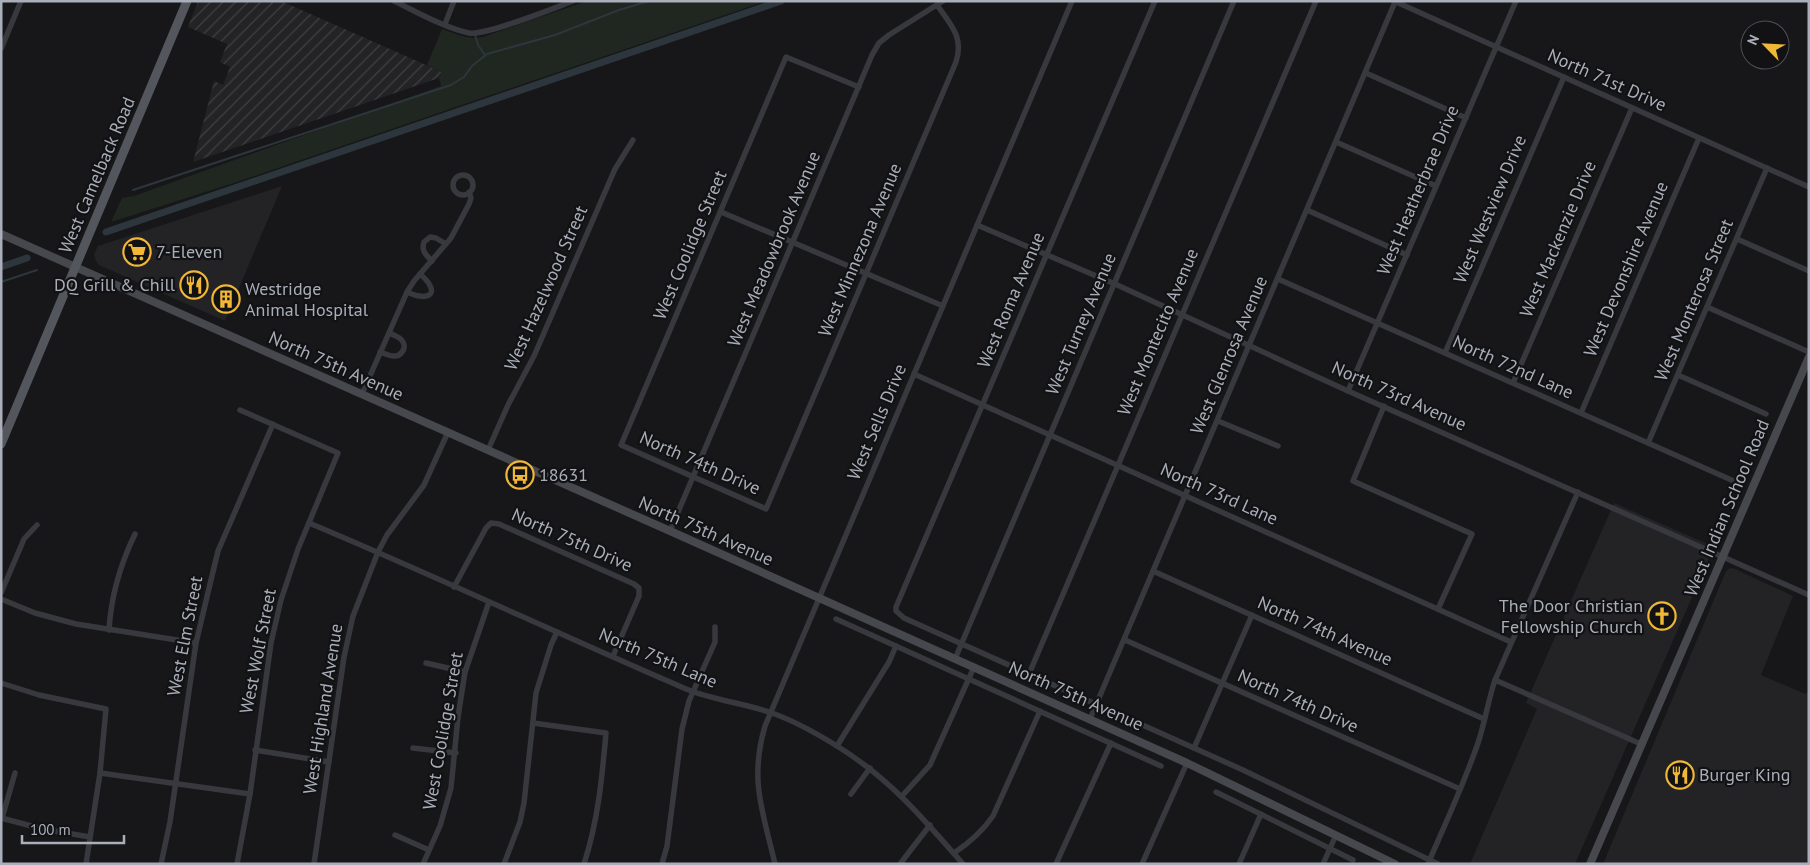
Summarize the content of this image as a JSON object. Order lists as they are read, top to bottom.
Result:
{
  "streets": {
    "main road": ["West Camelback Road", "North 75th Avenue", "West Indian School Road"],
    "street": [
      "North 71st Drive",
      "West Heatherbrae Drive",
      "West Westview Drive",
      "West Mackenzie Drive",
      "West Coolidge Street",
      "West Meadowbrook Avenue",
      "West Minnezona Avenue",
      "West Devonshire Avenue",
      "West Hazelwood Street",
      "West Roma Avenue",
      "West Monterosa Street",
      "West Turney Avenue",
      "West Montecito Avenue",
      "West Glenrosa Avenue",
      "North 72nd Lane",
      "North 73rd Avenue",
      "West Sells Drive",
      "North 74th Drive",
      "North 73rd Lane",
      "North 75th Drive",
      "North 74th Avenue",
      "West Elm Street",
      "West Wolf Street",
      "North 75th Lane",
      "West Highland Avenue"
    ]
  },
  "crossings": [
    ["North 71st Drive", "West Heatherbrae Drive"],
    ["North 71st Drive", "West Westview Drive"],
    ["North 71st Drive", "West Mackenzie Drive"],
    ["North 71st Drive", "West Devonshire Avenue"],
    ["North 71st Drive", "West Monterosa Street"],
    ["North 71st Drive", "West Glenrosa Avenue"],
    ["West Camelback Road", "North 75th Avenue"],
    ["West Heatherbrae Drive", "North 72nd Lane"],
    ["West Heatherbrae Drive", "North 73rd Avenue"],
    ["West Westview Drive", "North 72nd Lane"],
    ["West Mackenzie Drive", "North 72nd Lane"],
    ["West Coolidge Street", "West Meadowbrook Avenue"],
    ["West Coolidge Street", "North 74th Drive"],
    ["West Coolidge Street", "North 75th Lane"],
    ["West Meadowbrook Avenue", "West Minnezona Avenue"],
    ["West Meadowbrook Avenue", "North 75th Avenue"],
    ["West Meadowbrook Avenue", "North 74th Drive"],
    ["West Minnezona Avenue", "North 74th Drive"],
    ["West Devonshire Avenue", "North 72nd Lane"],
    ["West Hazelwood Street", "North 75th Avenue"],
    ["West Roma Avenue", "North 75th Avenue"],
    ["West Roma Avenue", "North 73rd Avenue"],
    ["West Roma Avenue", "North 73rd Lane"],
    ["West Monterosa Street", "North 72nd Lane"],
    ["West Turney Avenue", "North 75th Avenue"],
    ["West Turney Avenue", "North 73rd Avenue"],
    ["West Turney Avenue", "North 73rd Lane"],
    ["West Montecito Avenue", "North 75th Avenue"],
    ["West Montecito Avenue", "North 73rd Avenue"],
    ["West Montecito Avenue", "North 73rd Lane"],
    ["West Glenrosa Avenue", "North 75th Avenue"],
    ["West Glenrosa Avenue", "North 72nd Lane"],
    ["West Glenrosa Avenue", "North 73rd Avenue"],
    ["West Glenrosa Avenue", "North 74th Drive"],
    ["West Glenrosa Avenue", "North 73rd Lane"],
    ["West Glenrosa Avenue", "North 74th Avenue"],
    ["North 75th Avenue", "West Sells Drive"],
    ["North 75th Avenue", "West Highland Avenue"],
    ["North 73rd Avenue", "West Sells Drive"],
    ["North 73rd Avenue", "West Indian School Road"],
    ["West Sells Drive", "North 73rd Lane"],
    ["West Sells Drive", "North 75th Lane"],
    ["North 75th Drive", "North 75th Lane"],
    ["West Elm Street", "West Wolf Street"],
    ["West Wolf Street", "North 75th Lane"],
    ["North 75th Lane", "West Highland Avenue"]
  ],
  "places": {
    "supermarket": ["7-Eleven"],
    "restaurant": ["DQ Grill & Chill", "Burger King"],
    "building": ["Westridge Animal Hospital"],
    "bus stop": ["18631"],
    "church": ["The Door Christian Fellowship Church"]
  },
  "scale_bar": "100 m",
  "north": "top left"
}
